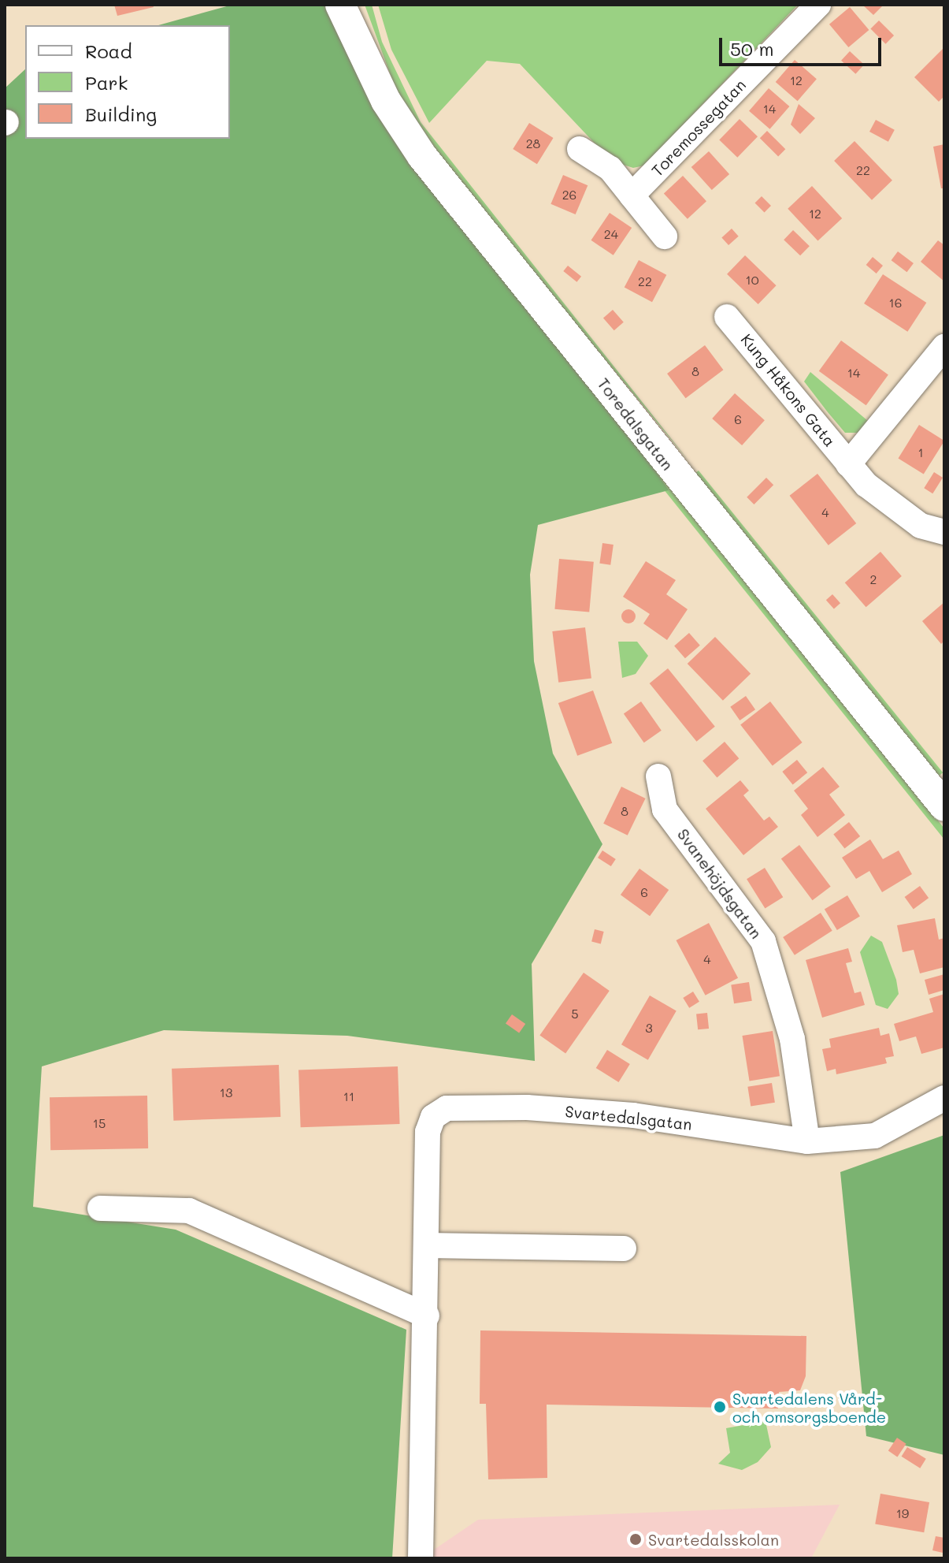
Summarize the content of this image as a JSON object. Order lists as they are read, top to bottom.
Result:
{
  "streets": {
    "street": [
      "Toremossegatan",
      "Kung Håkons Gata",
      "Toredalsgatan",
      "Svanehöjdsgatan",
      "Svartedalsgatan"
    ]
  },
  "crossings": [
    ["Svanehöjdsgatan", "Svartedalsgatan"]
  ],
  "places": ["Svartedalens Vård- och omsorgsboende", "Svartedalsskolan"],
  "house_numbers": [
    "12",
    "14",
    "28",
    "22",
    "26",
    "12",
    "24",
    "10",
    "22",
    "16",
    "8",
    "14",
    "6",
    "1",
    "4",
    "2",
    "8",
    "6",
    "4",
    "5",
    "3",
    "13",
    "11",
    "15",
    "19"
  ],
  "legend": ["Road", "Park", "Building"],
  "scale_bar": "50 m"
}
